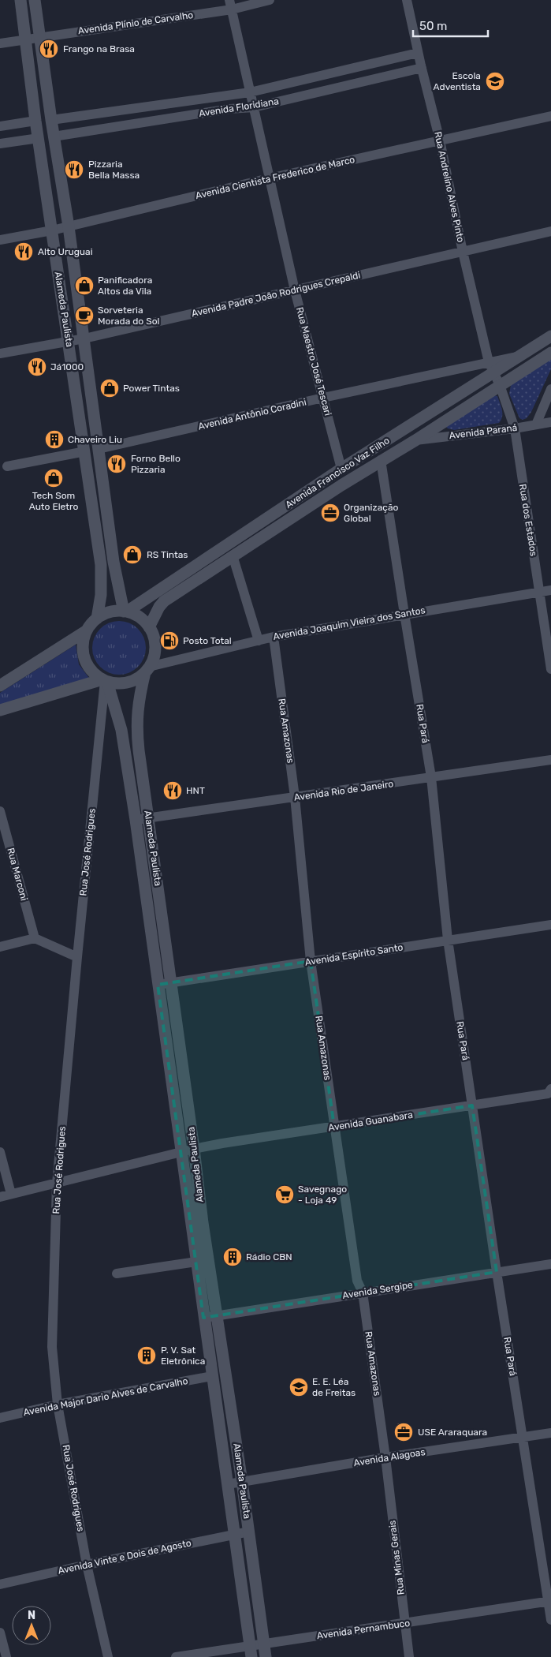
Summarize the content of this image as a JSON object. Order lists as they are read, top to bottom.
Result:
{
  "streets": {
    "main road": ["Alameda Paulista", "Avenida Francisco Vaz Filho"],
    "street": [
      "Avenida Plínio de Carvalho",
      "Avenida Floridiana",
      "Avenida Cientista Frederico de Marco",
      "Rua Andrelino Alves Pinto",
      "Avenida Padre João Rodrigues Crepaldi",
      "Rua Maestro José Tescari",
      "Avenida Antônio Coradini",
      "Avenida Paraná",
      "Rua dos Estados",
      "Avenida Joaquim Vieira dos Santos",
      "Rua Pará",
      "Rua Amazonas",
      "Avenida Rio de Janeiro",
      "Rua José Rodrigues",
      "Rua Marconi",
      "Avenida Espírito Santo",
      "Avenida Guanabara",
      "Avenida Sergipe",
      "Avenida Major Dario Alves de Carvalho",
      "Avenida Alagoas",
      "Avenida Vinte e Dois de Agosto",
      "Rua Minas Gerais",
      "Avenida Pernambuco"
    ]
  },
  "crossings": [
    ["Avenida Plínio de Carvalho", "Alameda Paulista"],
    ["Avenida Plínio de Carvalho", "Rua Maestro José Tescari"],
    ["Avenida Floridiana", "Rua Andrelino Alves Pinto"],
    ["Avenida Floridiana", "Alameda Paulista"],
    ["Avenida Floridiana", "Rua Maestro José Tescari"],
    ["Avenida Cientista Frederico de Marco", "Rua Andrelino Alves Pinto"],
    ["Avenida Cientista Frederico de Marco", "Alameda Paulista"],
    ["Avenida Cientista Frederico de Marco", "Rua Maestro José Tescari"],
    ["Rua Andrelino Alves Pinto", "Avenida Padre João Rodrigues Crepaldi"],
    ["Rua Andrelino Alves Pinto", "Avenida Antônio Coradini"],
    ["Rua Andrelino Alves Pinto", "Avenida Francisco Vaz Filho"],
    ["Rua Andrelino Alves Pinto", "Rua dos Estados"],
    ["Avenida Padre João Rodrigues Crepaldi", "Alameda Paulista"],
    ["Avenida Padre João Rodrigues Crepaldi", "Rua Maestro José Tescari"],
    ["Alameda Paulista", "Avenida Antônio Coradini"],
    ["Alameda Paulista", "Avenida Francisco Vaz Filho"],
    ["Alameda Paulista", "Avenida Joaquim Vieira dos Santos"],
    ["Alameda Paulista", "Avenida Rio de Janeiro"],
    ["Alameda Paulista", "Rua José Rodrigues"],
    ["Alameda Paulista", "Avenida Espírito Santo"],
    ["Alameda Paulista", "Avenida Guanabara"],
    ["Alameda Paulista", "Avenida Sergipe"],
    ["Alameda Paulista", "Avenida Major Dario Alves de Carvalho"],
    ["Alameda Paulista", "Avenida Alagoas"],
    ["Alameda Paulista", "Avenida Vinte e Dois de Agosto"],
    ["Alameda Paulista", "Avenida Pernambuco"],
    ["Rua Maestro José Tescari", "Avenida Antônio Coradini"],
    ["Rua Maestro José Tescari", "Avenida Francisco Vaz Filho"],
    ["Avenida Antônio Coradini", "Avenida Francisco Vaz Filho"],
    ["Avenida Paraná", "Avenida Francisco Vaz Filho"],
    ["Avenida Paraná", "Rua dos Estados"],
    ["Avenida Francisco Vaz Filho", "Rua dos Estados"],
    ["Avenida Francisco Vaz Filho", "Avenida Joaquim Vieira dos Santos"],
    ["Avenida Francisco Vaz Filho", "Rua Pará"],
    ["Avenida Francisco Vaz Filho", "Rua José Rodrigues"],
    ["Rua dos Estados", "Avenida Joaquim Vieira dos Santos"],
    ["Avenida Joaquim Vieira dos Santos", "Rua Pará"],
    ["Avenida Joaquim Vieira dos Santos", "Rua Amazonas"],
    ["Avenida Joaquim Vieira dos Santos", "Rua José Rodrigues"],
    ["Rua Pará", "Avenida Rio de Janeiro"],
    ["Rua Pará", "Avenida Espírito Santo"],
    ["Rua Pará", "Avenida Guanabara"],
    ["Rua Pará", "Avenida Sergipe"],
    ["Rua Pará", "Avenida Alagoas"],
    ["Rua Pará", "Avenida Pernambuco"],
    ["Rua Amazonas", "Avenida Rio de Janeiro"],
    ["Rua Amazonas", "Avenida Espírito Santo"],
    ["Rua Amazonas", "Avenida Guanabara"],
    ["Rua Amazonas", "Avenida Sergipe"],
    ["Rua Amazonas", "Avenida Alagoas"],
    ["Rua Amazonas", "Rua Minas Gerais"],
    ["Rua José Rodrigues", "Avenida Guanabara"],
    ["Rua José Rodrigues", "Avenida Major Dario Alves de Carvalho"],
    ["Rua José Rodrigues", "Avenida Vinte e Dois de Agosto"],
    ["Avenida Alagoas", "Rua Minas Gerais"],
    ["Rua Minas Gerais", "Avenida Pernambuco"]
  ],
  "places": {
    "restaurant": [
      "Frango na Brasa",
      "Pizzaria Bella Massa",
      "Alto Uruguai",
      "Já1000",
      "Forno Bello Pizzaria",
      "HNT"
    ],
    "school or university": ["Escola Adventista", "E. E. Léa de Freitas"],
    "shop": [
      "Panificadora Altos da Vila",
      "Power Tintas",
      "Tech Som Auto Eletro",
      "RS Tintas"
    ],
    "cafe": ["Sorveteria Morada do Sol"],
    "building": ["Chaveiro Liu", "Rádio CBN", "P. V. Sat Eletrônica"],
    "office": ["Organização Global", "USE Araraquara"],
    "fuel station": ["Posto Total"],
    "supermarket": ["Savegnago - Loja 49"]
  },
  "scale_bar": "50 m",
  "north": "top"
}
